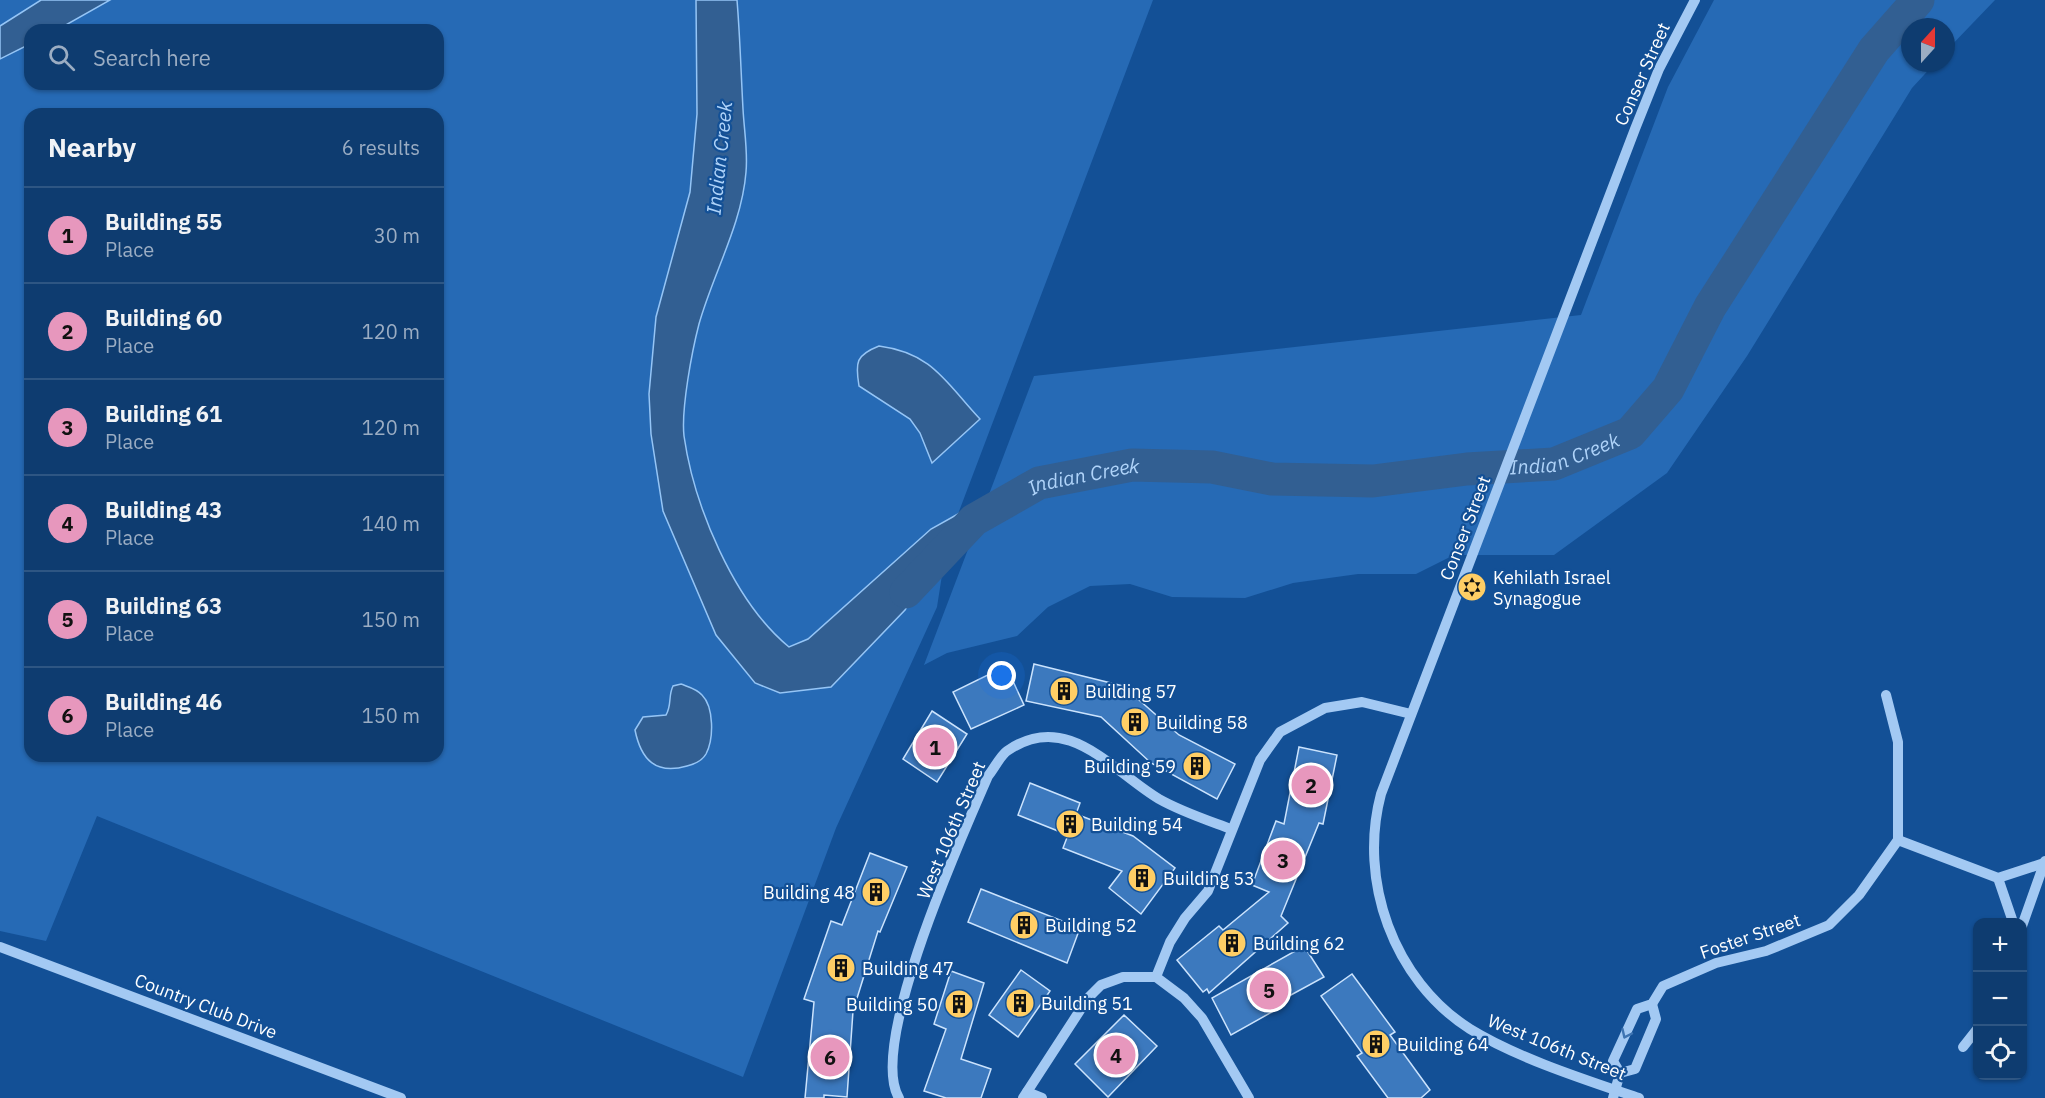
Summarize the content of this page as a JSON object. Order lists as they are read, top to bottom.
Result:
{
  "streets": {
    "street": [
      "Conser Street",
      "West 106th Street",
      "Foster Street",
      "Country Club Drive"
    ]
  },
  "crossings": [
    ["Conser Street", "West 106th Street"],
    ["West 106th Street", "Foster Street"]
  ],
  "water": ["Indian Creek"],
  "places": {
    "synagogue": ["Kehilath Israel Synagogue"],
    "building": [
      "Building 57",
      "Building 58",
      "Building 59",
      "Building 54",
      "Building 53",
      "Building 48",
      "Building 52",
      "Building 62",
      "Building 47",
      "Building 51",
      "Building 50",
      "Building 64"
    ]
  },
  "north": "top",
  "page": {
    "search": "Search here",
    "heading": ["Nearby", "6 results"],
    "list": [
      {
        "mark": "1",
        "name": "Building 55",
        "note": "Place",
        "value": "30 m"
      },
      {
        "mark": "2",
        "name": "Building 60",
        "note": "Place",
        "value": "120 m"
      },
      {
        "mark": "3",
        "name": "Building 61",
        "note": "Place",
        "value": "120 m"
      },
      {
        "mark": "4",
        "name": "Building 43",
        "note": "Place",
        "value": "140 m"
      },
      {
        "mark": "5",
        "name": "Building 63",
        "note": "Place",
        "value": "150 m"
      },
      {
        "mark": "6",
        "name": "Building 46",
        "note": "Place",
        "value": "150 m"
      }
    ],
    "pins": [
      "1",
      "2",
      "3",
      "5",
      "4",
      "6"
    ],
    "map_buttons": ["+", "−"]
  }
}
